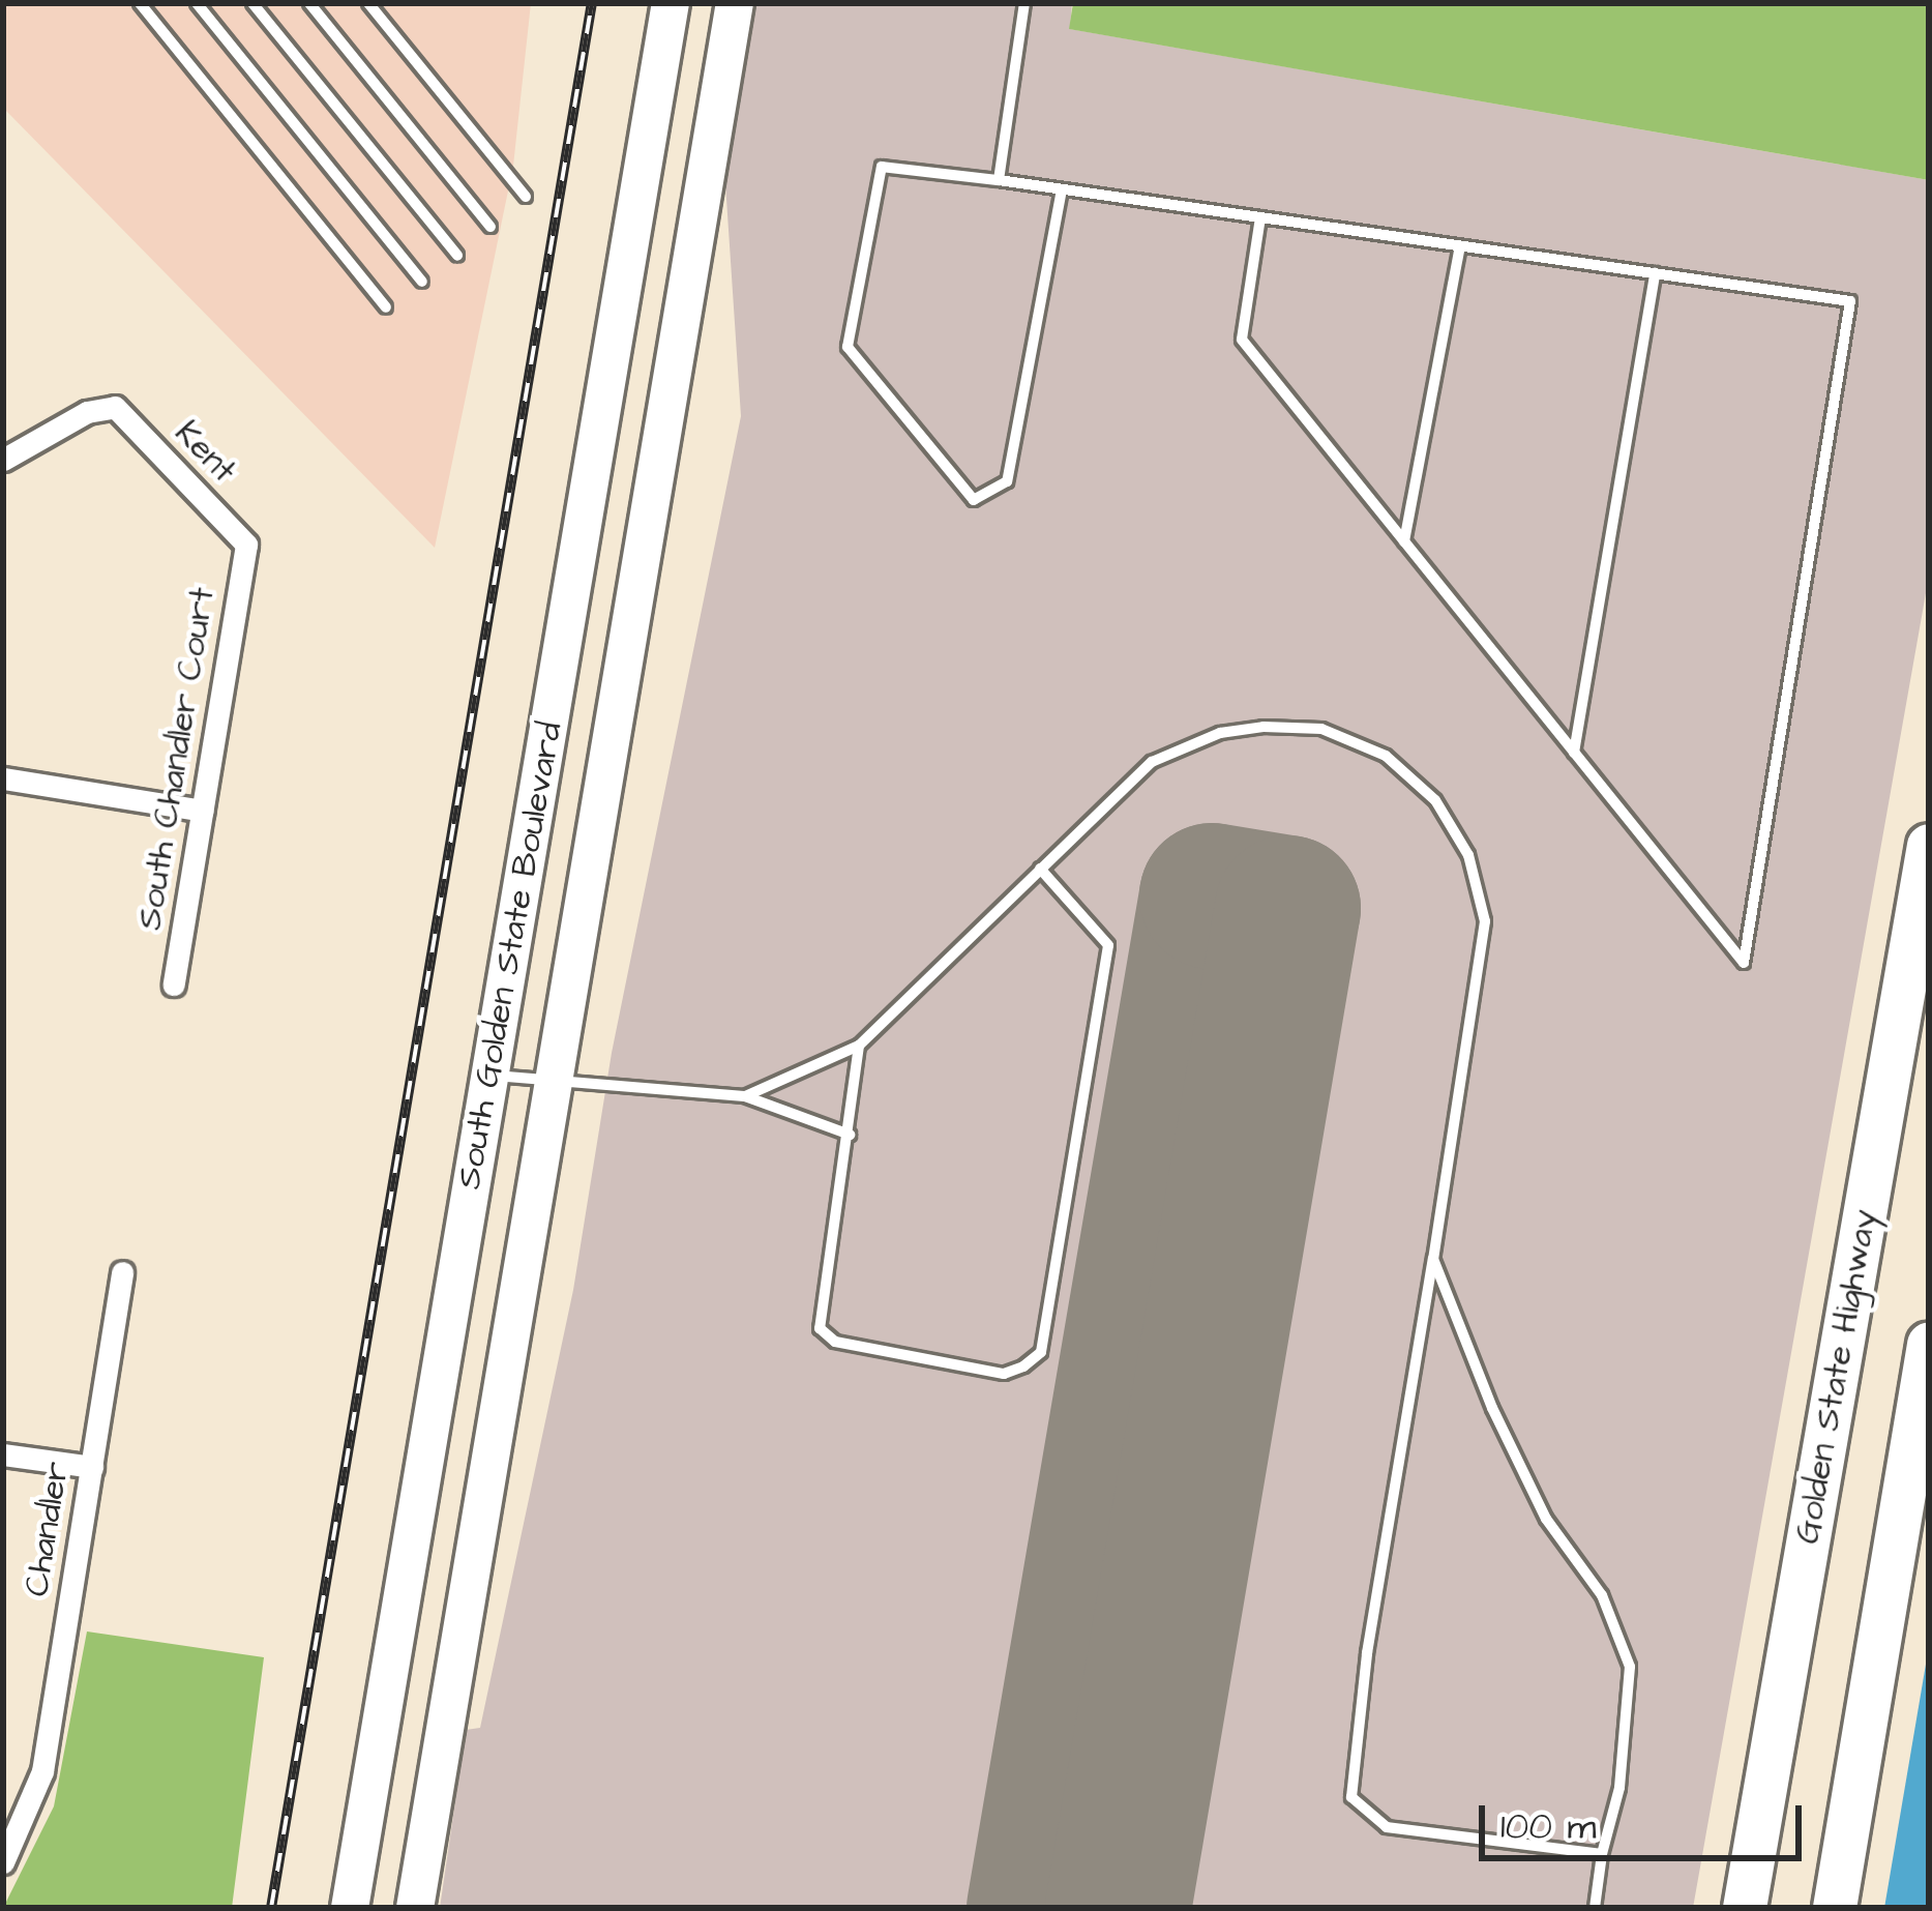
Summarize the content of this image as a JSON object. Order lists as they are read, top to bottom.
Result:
{
  "streets": {
    "highway": ["Golden State Highway"],
    "main road": ["South Golden State Boulevard"],
    "street": ["Kent", "South Chandler Court", "Chandler"]
  },
  "crossings": [
    ["Kent", "South Chandler Court"]
  ],
  "scale_bar": "100 m"
}
